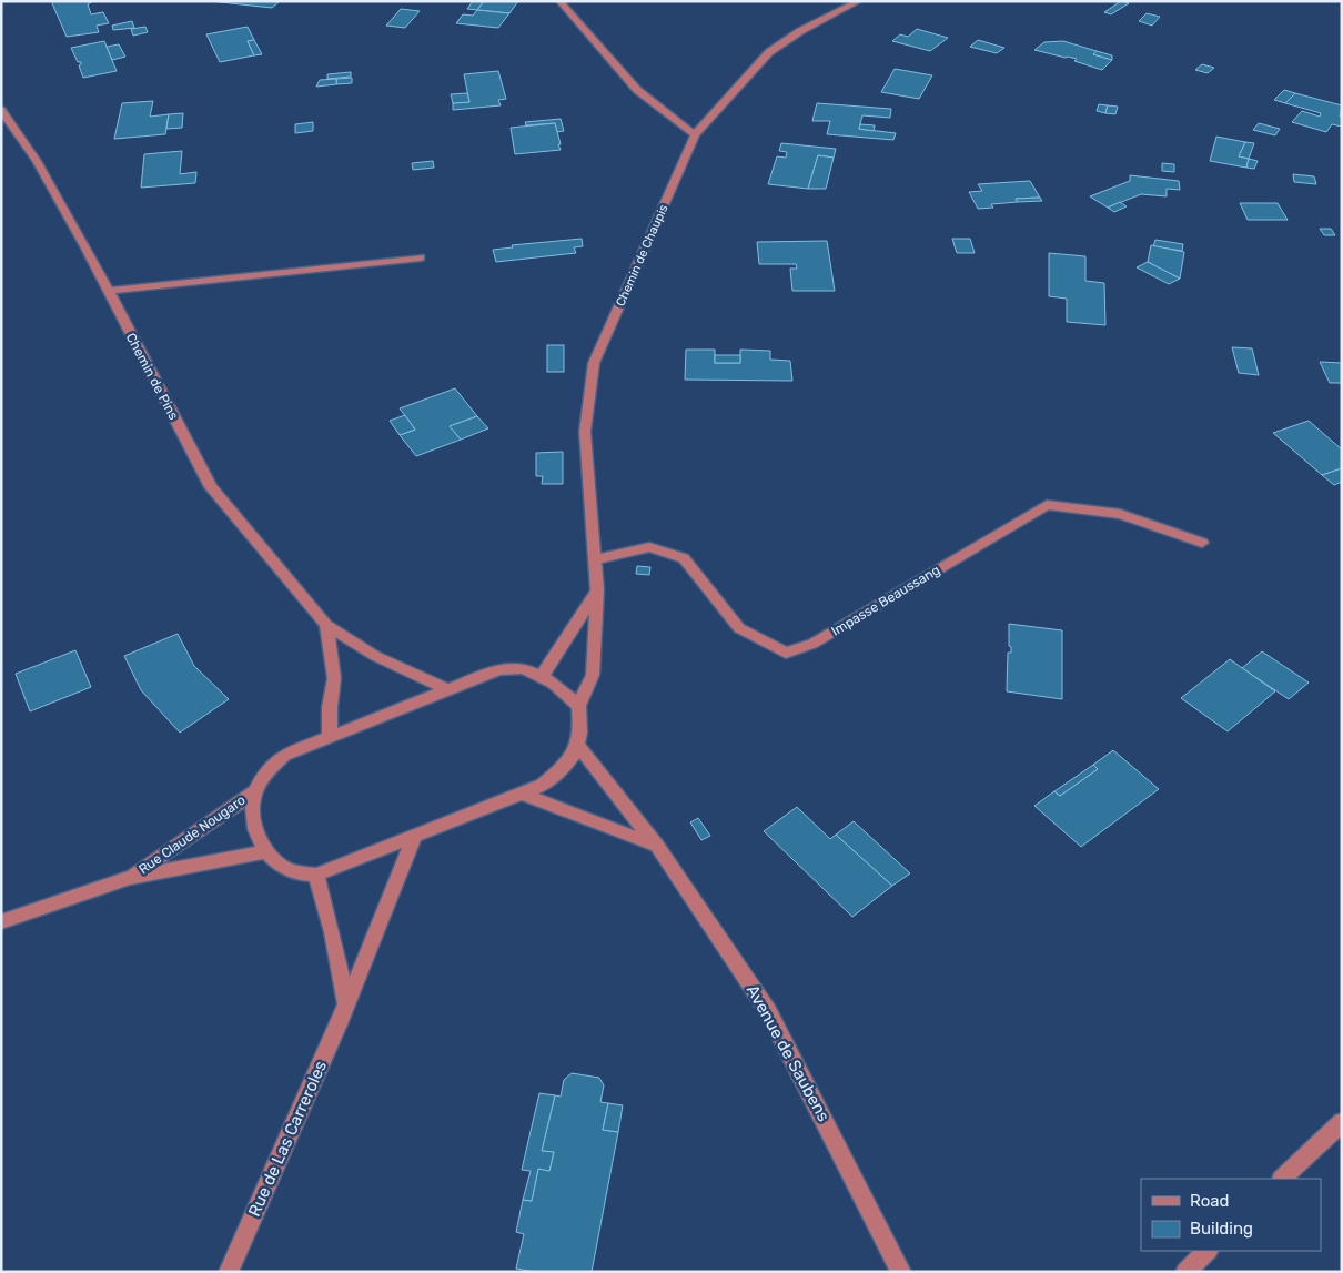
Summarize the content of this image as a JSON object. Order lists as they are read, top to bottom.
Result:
{
  "streets": {
    "street": [
      "Chemin de Chaupis",
      "Chemin de Pins",
      "Impasse Beaussang",
      "Rue Claude Nougaro",
      "Avenue de Saubens",
      "Rue de Las Carreroles"
    ]
  },
  "crossings": [
    ["Chemin de Chaupis", "Impasse Beaussang"]
  ],
  "legend": ["Road", "Building"]
}
